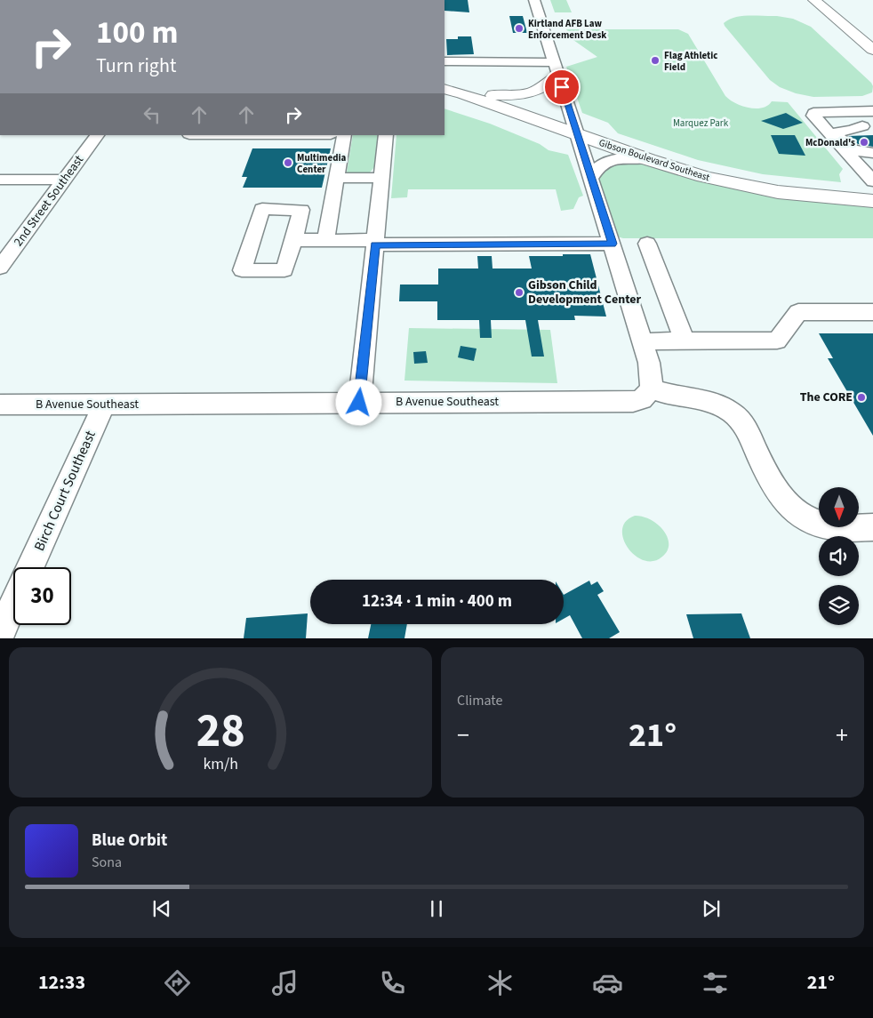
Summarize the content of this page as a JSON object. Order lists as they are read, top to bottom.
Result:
{
  "streets": {
    "main road": ["Gibson Boulevard Southeast"],
    "street": ["2nd Street Southeast", "B Avenue Southeast", "Birch Court Southeast"]
  },
  "crossings": [
    ["B Avenue Southeast", "Birch Court Southeast"]
  ],
  "parks": ["Marquez Park"],
  "places": [
    "Kirtland AFB Law Enforcement Desk",
    "Flag Athletic Field",
    "McDonald's",
    "Multimedia Center",
    "Gibson Child Development Center",
    "The CORE"
  ],
  "north": "bottom",
  "page": {
    "turn": ["100 m", "Turn right"],
    "limit": "30",
    "trip": "12:34 · 1 min · 400 m",
    "tile": "Climate",
    "heat": ["−", "21°", "+"],
    "song": ["Blue Orbit", "Sona"],
    "tabs": ["12:33", "21°"],
    "gauge": ["28", "km/h"]
  }
}
